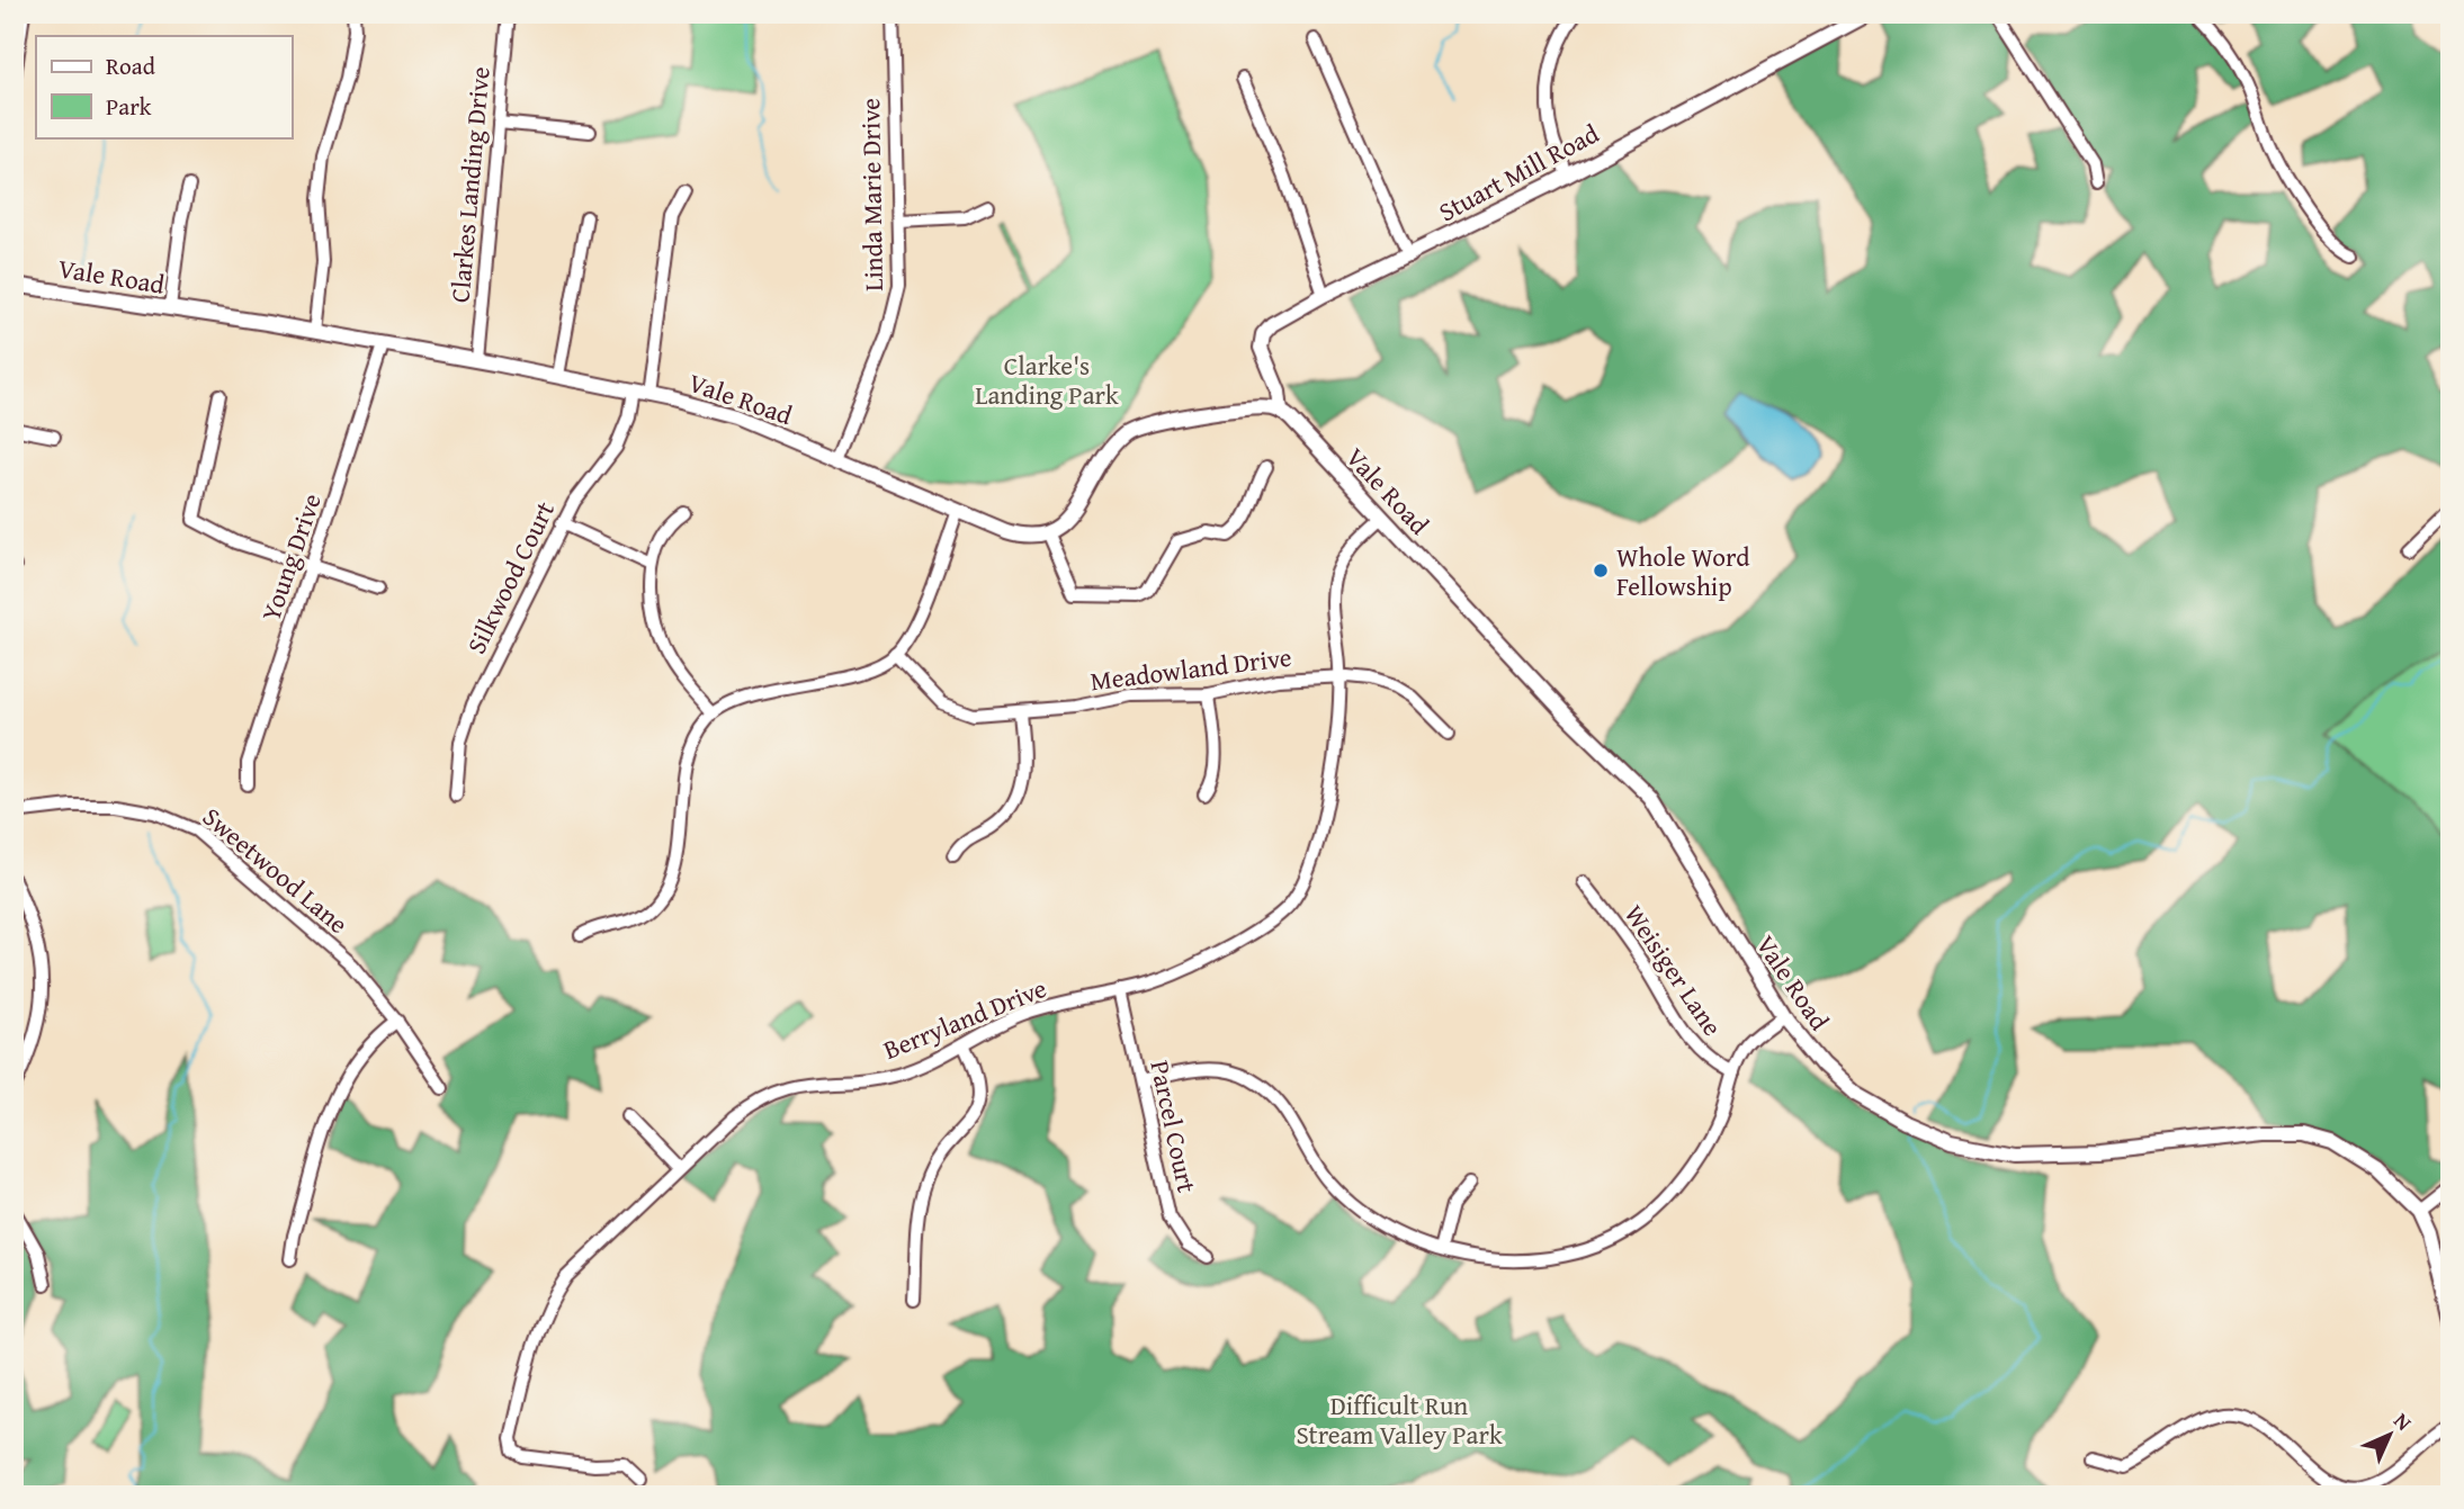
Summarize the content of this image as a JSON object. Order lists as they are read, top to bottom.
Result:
{
  "streets": {
    "main road": ["Stuart Mill Road", "Vale Road"],
    "street": [
      "Clarkes Landing Drive",
      "Linda Marie Drive",
      "Young Drive",
      "Silkwood Court",
      "Meadowland Drive",
      "Sweetwood Lane",
      "Weisiger Lane",
      "Berryland Drive",
      "Parcel Court"
    ]
  },
  "crossings": [
    ["Stuart Mill Road", "Vale Road"],
    ["Clarkes Landing Drive", "Vale Road"],
    ["Linda Marie Drive", "Vale Road"],
    ["Vale Road", "Young Drive"],
    ["Vale Road", "Silkwood Court"],
    ["Vale Road", "Berryland Drive"],
    ["Meadowland Drive", "Berryland Drive"],
    ["Berryland Drive", "Parcel Court"]
  ],
  "parks": ["Clarke's Landing Park", "Difficult Run Stream Valley Park"],
  "places": ["Whole Word Fellowship"],
  "legend": ["Road", "Park"],
  "north": "top right"
}
